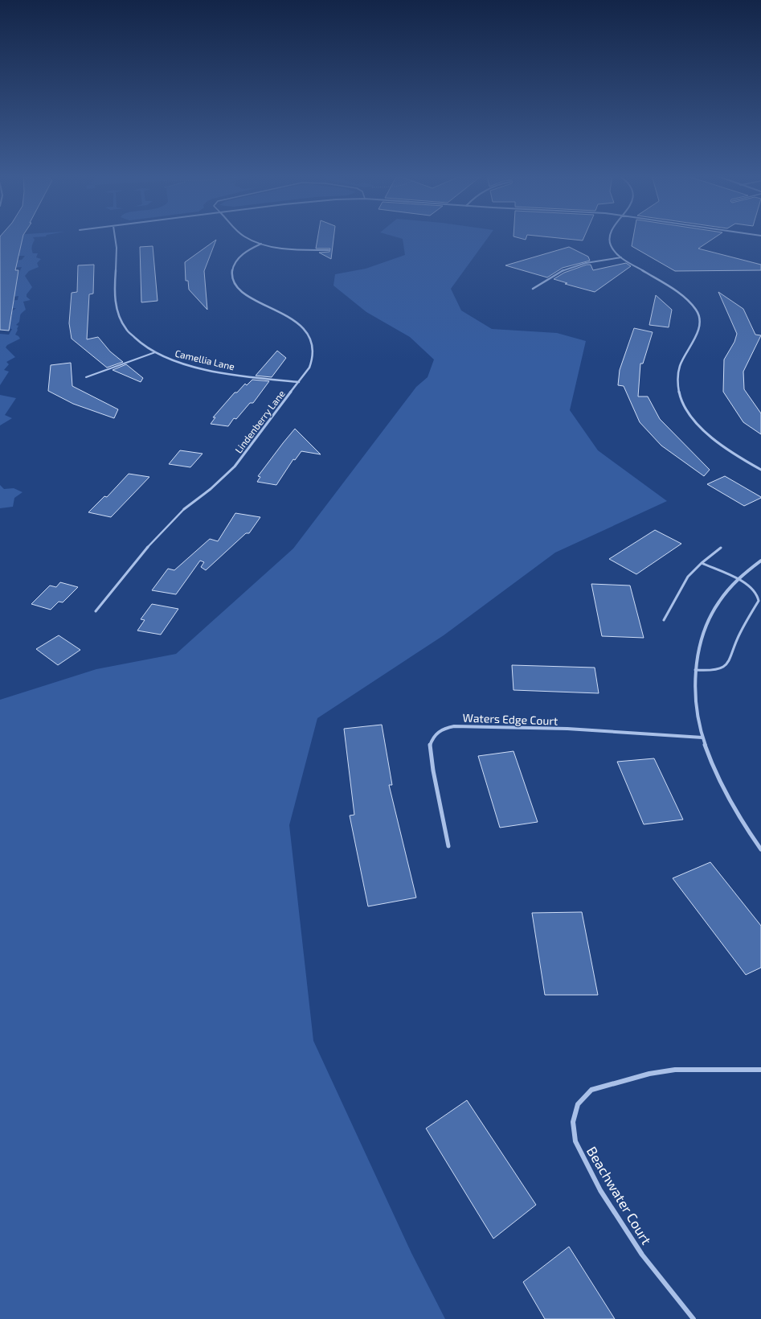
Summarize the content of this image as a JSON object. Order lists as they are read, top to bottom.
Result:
{
  "streets": {
    "street": [
      "Camellia Lane",
      "Lindenberry Lane",
      "Waters Edge Court",
      "Beachwater Court"
    ]
  },
  "crossings": [
    ["Camellia Lane", "Lindenberry Lane"]
  ]
}
